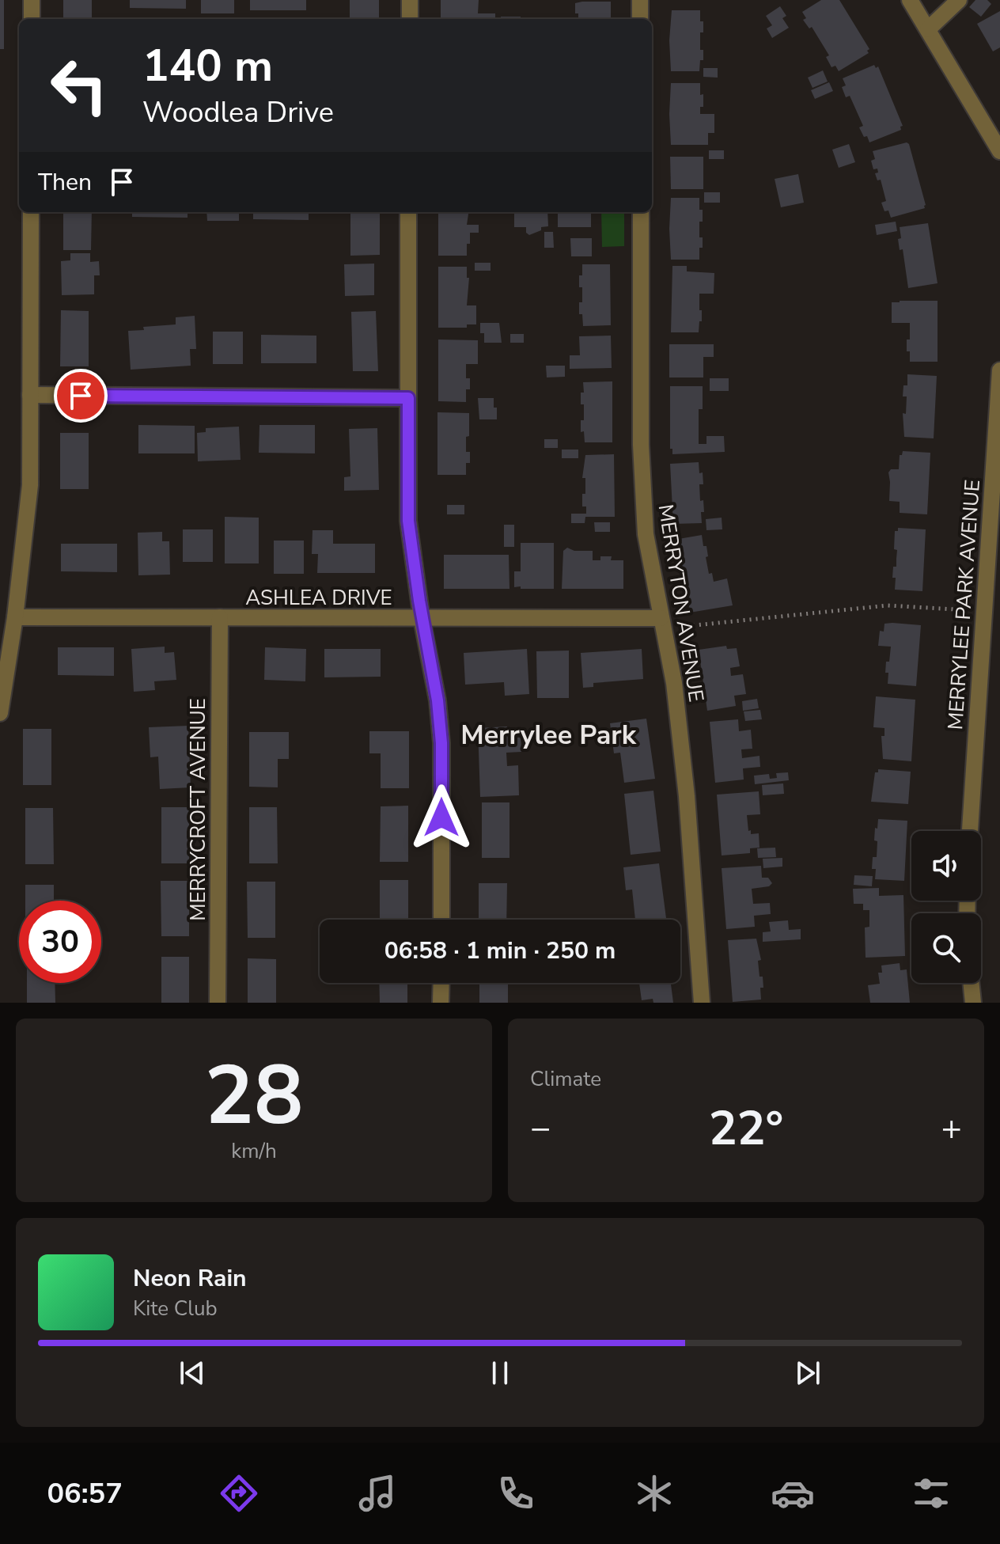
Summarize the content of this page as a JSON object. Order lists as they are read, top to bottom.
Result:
{
  "streets": {
    "street": [
      "ASHLEA DRIVE",
      "MERRYTON AVENUE",
      "MERRYLEE PARK AVENUE",
      "MERRYCROFT AVENUE"
    ]
  },
  "crossings": [
    ["ASHLEA DRIVE", "MERRYTON AVENUE"],
    ["ASHLEA DRIVE", "MERRYCROFT AVENUE"]
  ],
  "districts": ["Merrylee Park"],
  "page": {
    "turn": ["140 m", "Woodlea Drive"],
    "then": "Then",
    "limit": "30",
    "trip": "06:58 · 1 min · 250 m",
    "tile": [
      ["28", "km/h"],
      "Climate"
    ],
    "heat": ["−", "22°", "+"],
    "song": ["Neon Rain", "Kite Club"],
    "tabs": "06:57"
  }
}
